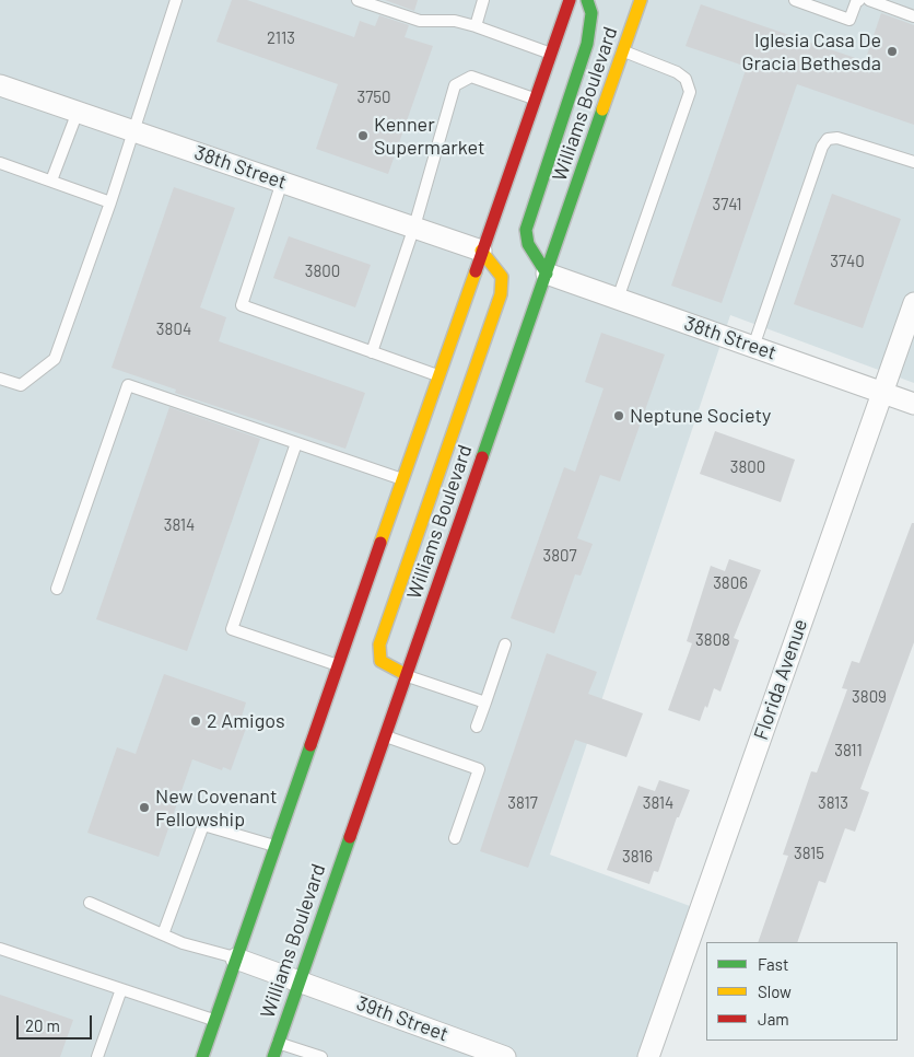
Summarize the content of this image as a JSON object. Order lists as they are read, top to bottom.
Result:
{
  "streets": {
    "main road": ["Williams Boulevard"],
    "street": ["38th Street", "Florida Avenue", "39th Street"]
  },
  "crossings": [
    ["Williams Boulevard", "38th Street"],
    ["Williams Boulevard", "39th Street"],
    ["38th Street", "Florida Avenue"]
  ],
  "places": [
    "Iglesia Casa De Gracia Bethesda",
    "Kenner Supermarket",
    "Neptune Society",
    "2 Amigos",
    "New Covenant Fellowship"
  ],
  "house_numbers": [
    "2113",
    "3750",
    "3741",
    "3740",
    "3800",
    "3804",
    "3800",
    "3814",
    "3807",
    "3806",
    "3808",
    "3809",
    "3811",
    "3817",
    "3814",
    "3813",
    "3815",
    "3816"
  ],
  "legend": ["Fast", "Slow", "Jam"],
  "scale_bar": "20 m"
}
